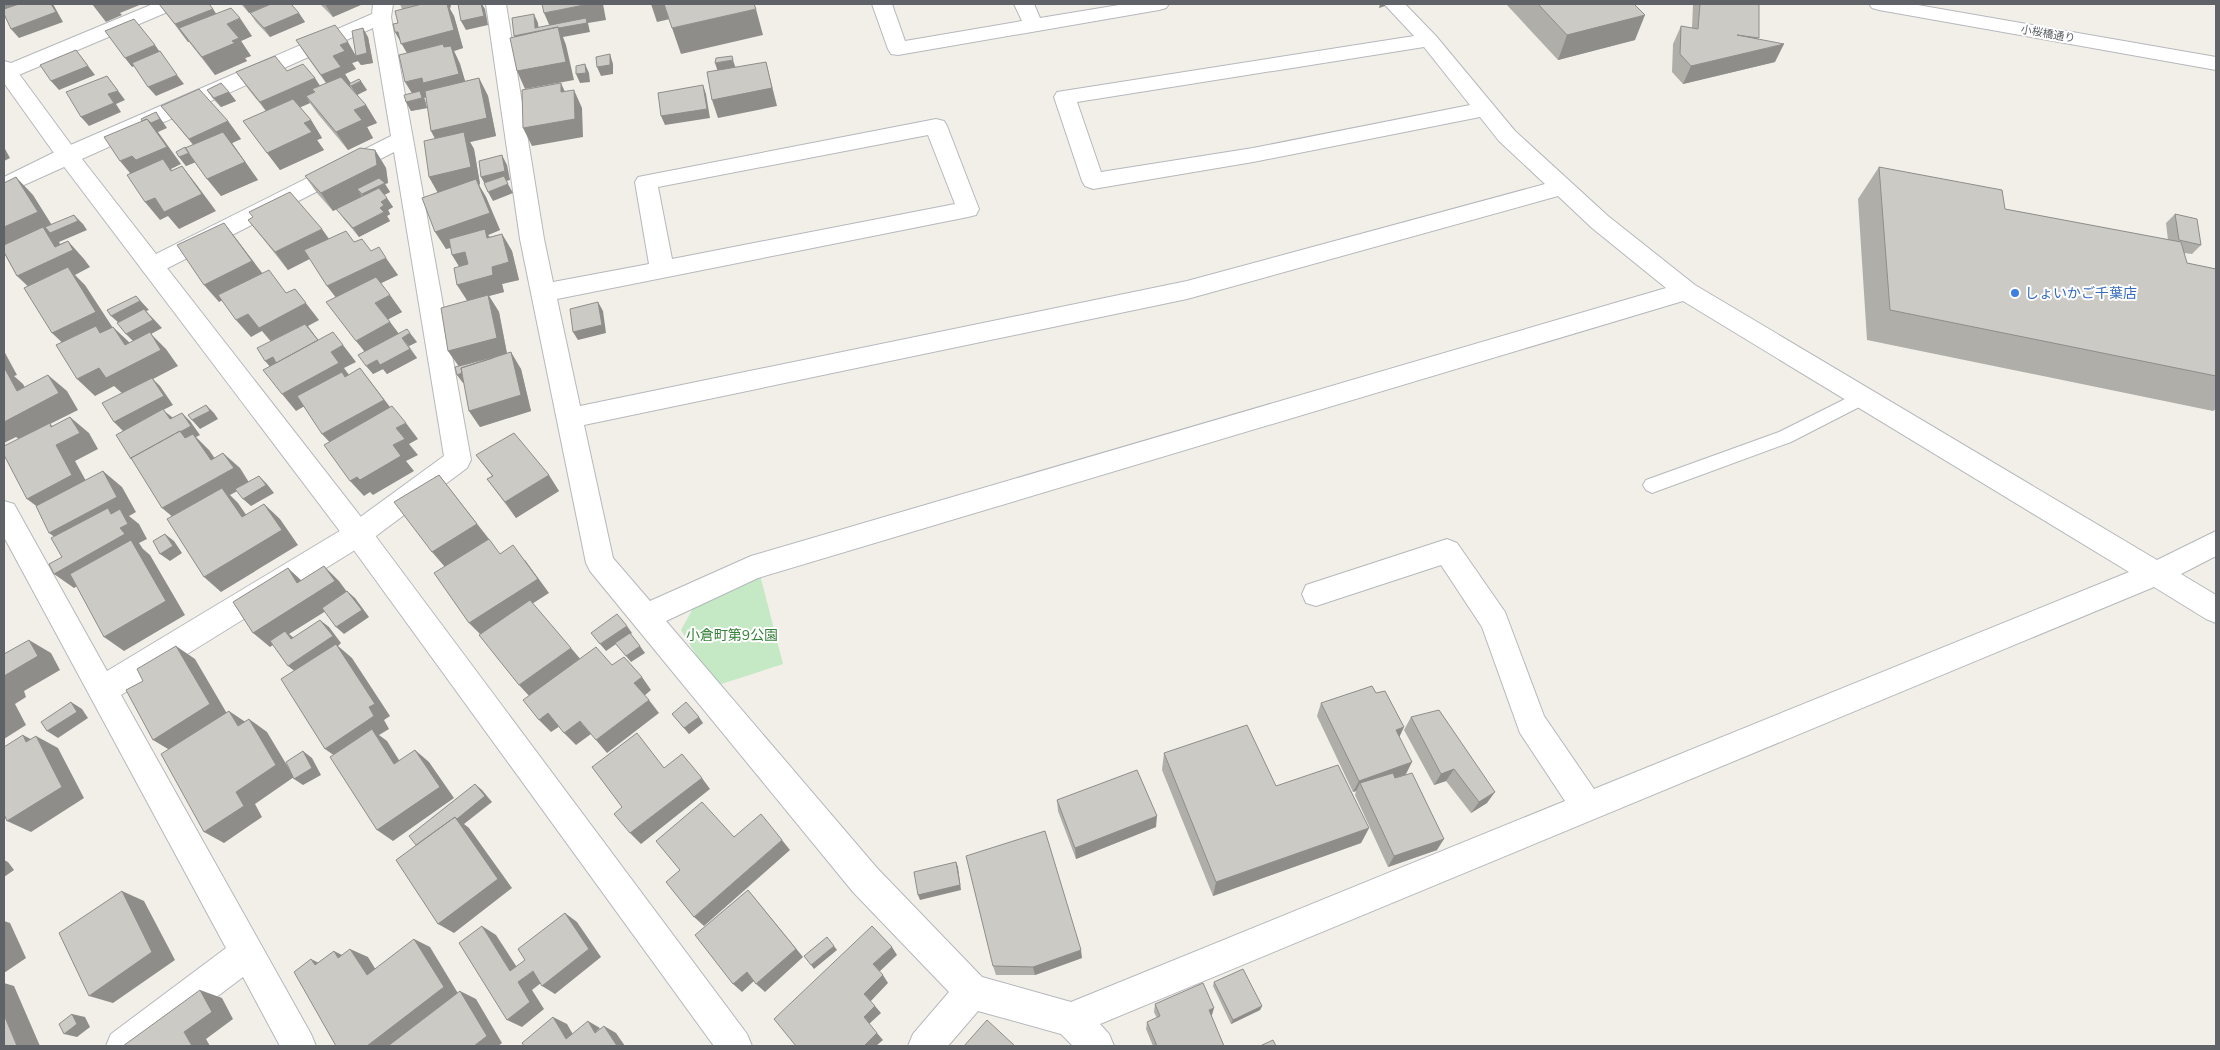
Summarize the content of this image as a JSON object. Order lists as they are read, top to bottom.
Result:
{
  "streets": {
    "street": ["小桜橋通り"]
  },
  "parks": ["小倉町第9公園"],
  "places": ["しょいかご千葉店"]
}
